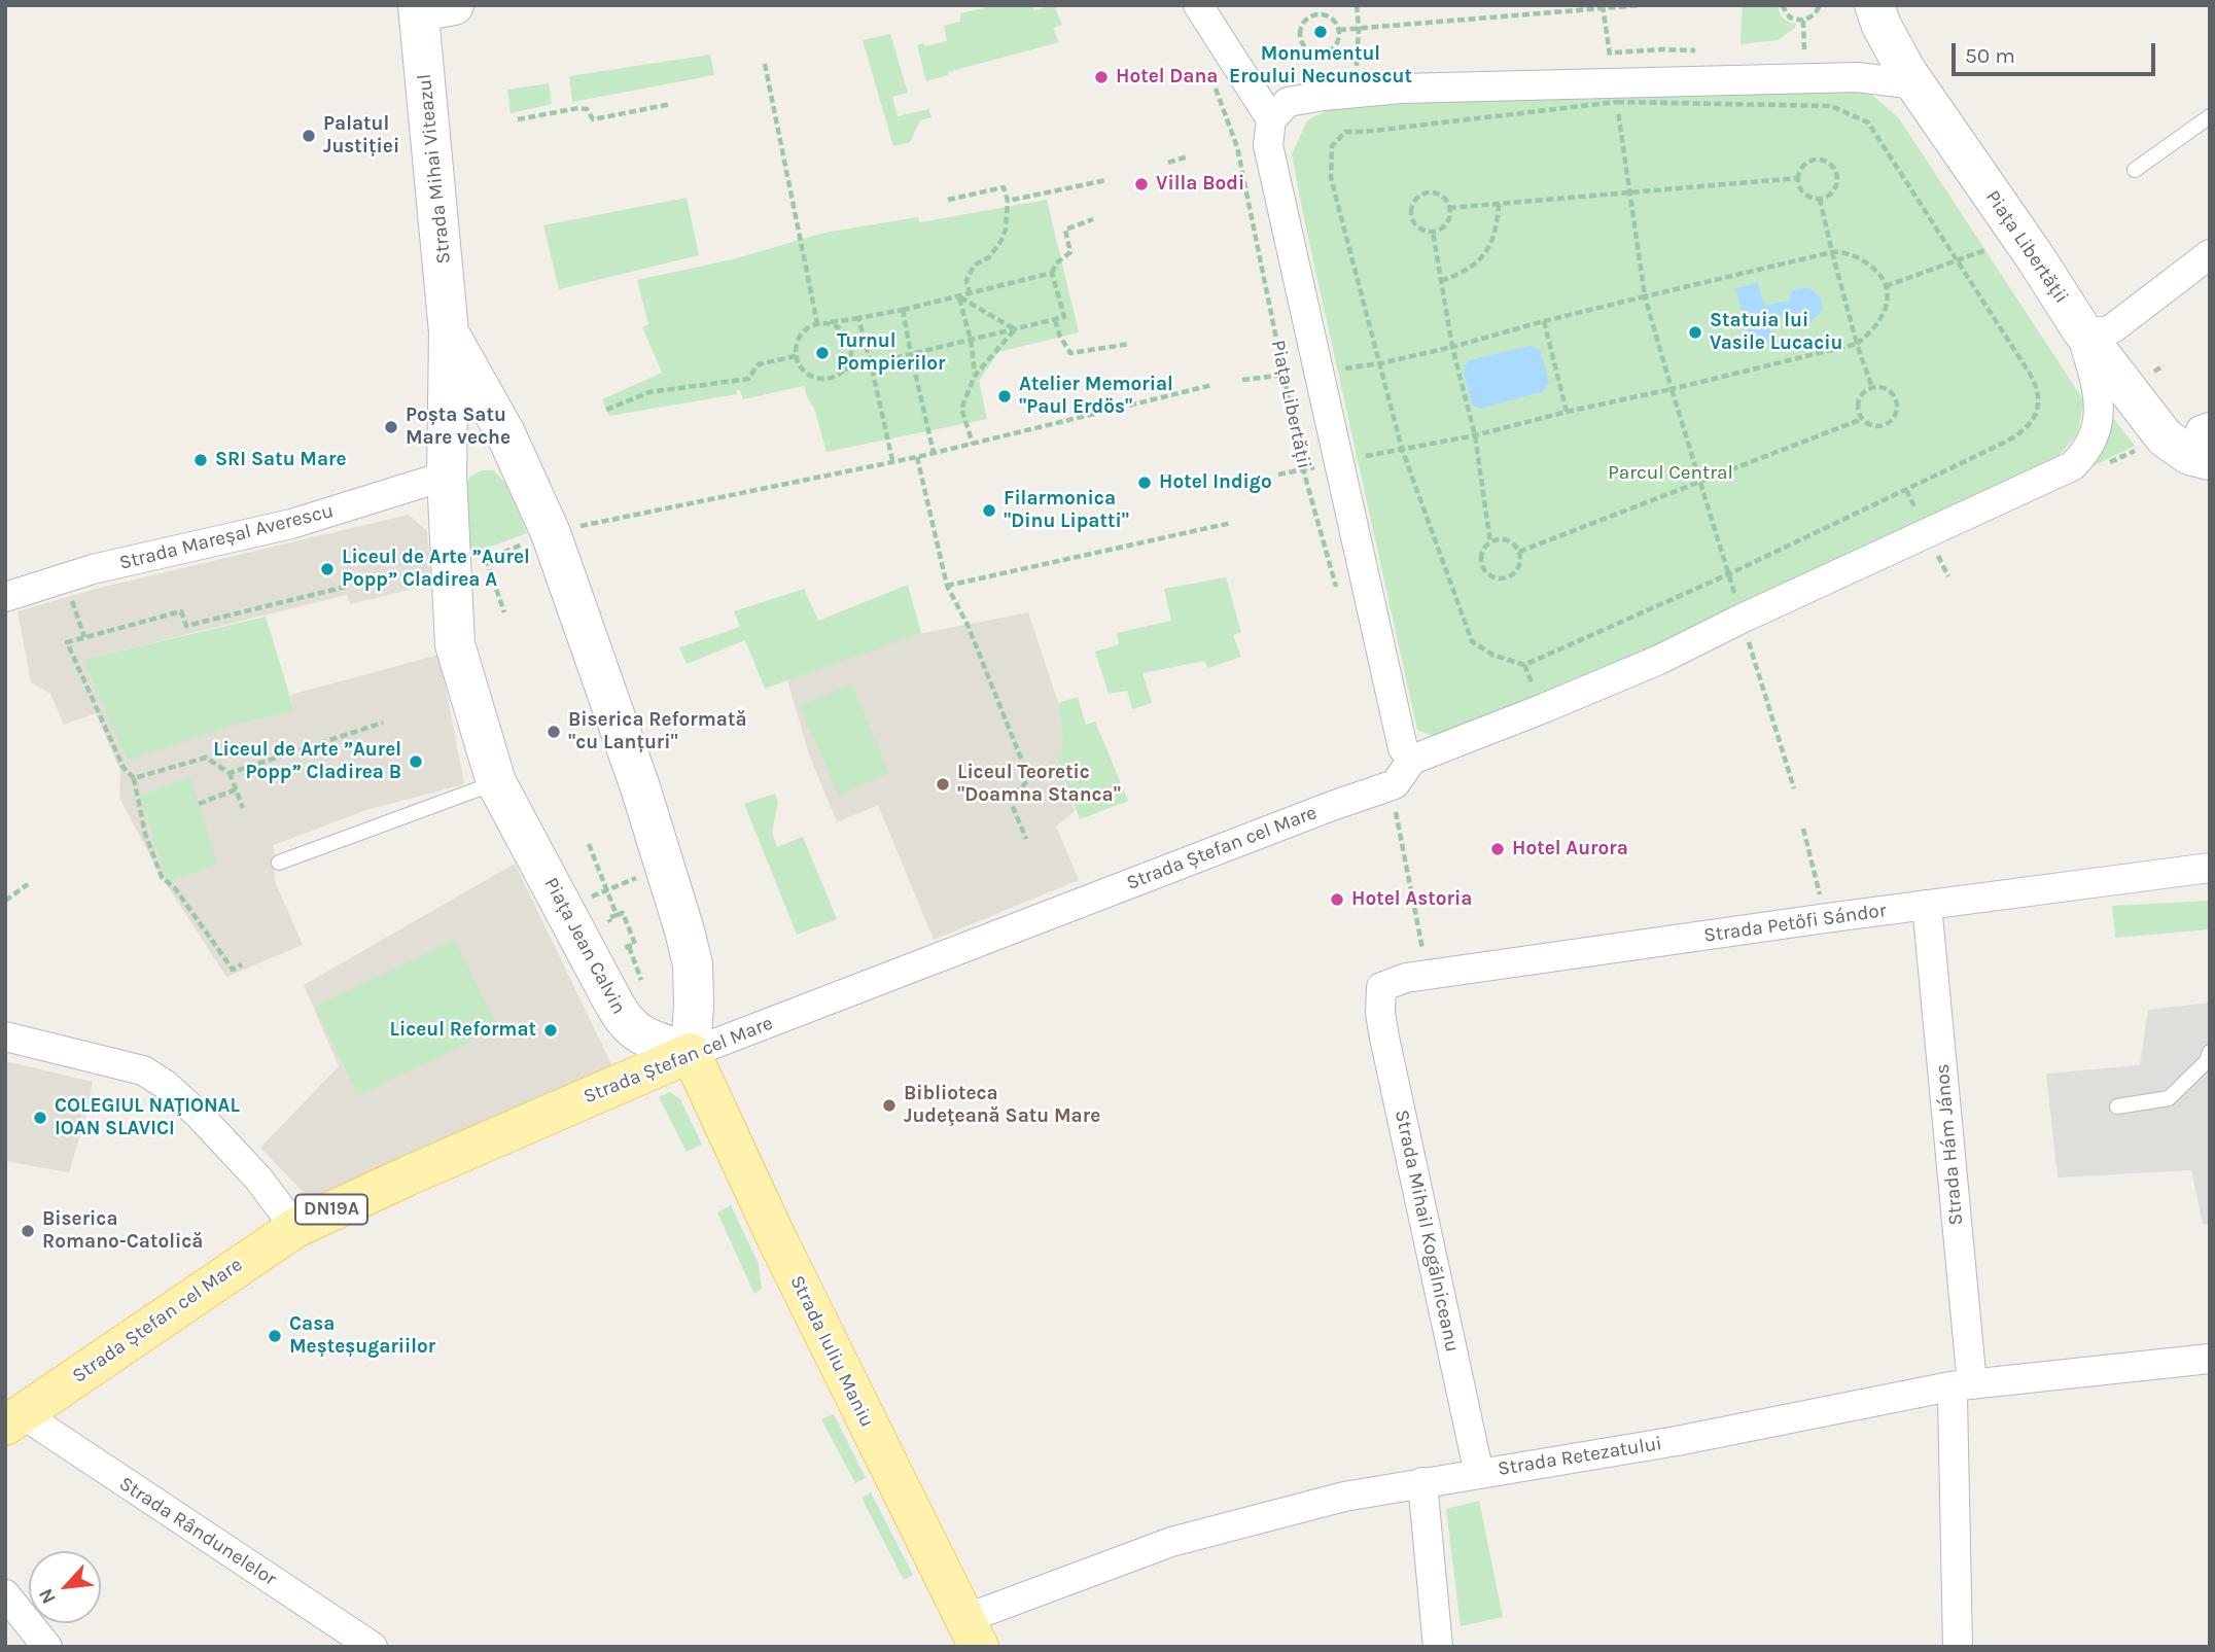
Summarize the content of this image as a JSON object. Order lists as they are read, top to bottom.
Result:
{
  "streets": {
    "main road": ["Strada Ștefan cel Mare", "DN19A", "Strada Iuliu Maniu"],
    "street": [
      "Strada Mihai Viteazul",
      "Piața Libertății",
      "Strada Mareșal Averescu",
      "Strada Petőfi Sándor",
      "Piața Jean Calvin",
      "Strada Hám János",
      "Strada Mihail Kogălniceanu",
      "Strada Retezatului",
      "Strada Rândunelelor"
    ]
  },
  "crossings": [
    ["Strada Mihai Viteazul", "Strada Mareșal Averescu"],
    ["Strada Mihai Viteazul", "Piața Jean Calvin"],
    ["Strada Mareșal Averescu", "Piața Jean Calvin"],
    ["Strada Ștefan cel Mare", "Piața Jean Calvin"],
    ["Strada Ștefan cel Mare", "Strada Iuliu Maniu"],
    ["Strada Ștefan cel Mare", "Strada Rândunelelor"],
    ["Strada Petőfi Sándor", "Strada Hám János"],
    ["Strada Petőfi Sándor", "Strada Mihail Kogălniceanu"],
    ["Piața Jean Calvin", "Strada Iuliu Maniu"],
    ["Strada Hám János", "Strada Retezatului"],
    ["Strada Mihail Kogălniceanu", "Strada Retezatului"],
    ["Strada Iuliu Maniu", "Strada Retezatului"]
  ],
  "parks": ["Parcul Central"],
  "places": [
    "Monumentul Eroului Necunoscut",
    "Hotel Dana",
    "Palatul Justiției",
    "Villa Bodi",
    "Statuia lui Vasile Lucaciu",
    "Turnul Pompierilor",
    "Atelier Memorial \"Paul Erdös\"",
    "Poșta Satu Mare veche",
    "SRI Satu Mare",
    "Hotel Indigo",
    "Filarmonica \"Dinu Lipatti\"",
    "Liceul de Arte ”Aurel Popp” Cladirea A",
    "Biserica Reformată \"cu Lanțuri\"",
    "Liceul de Arte ”Aurel Popp” Cladirea B",
    "Liceul Teoretic \"Doamna Stanca\"",
    "Hotel Aurora",
    "Hotel Astoria",
    "Liceul Reformat",
    "Biblioteca Judeţeană Satu Mare",
    "COLEGIUL NAŢIONAL IOAN SLAVICI",
    "Biserica Romano-Catolică",
    "Casa Meșteșugariilor"
  ],
  "scale_bar": "50 m",
  "north": "bottom left"
}
